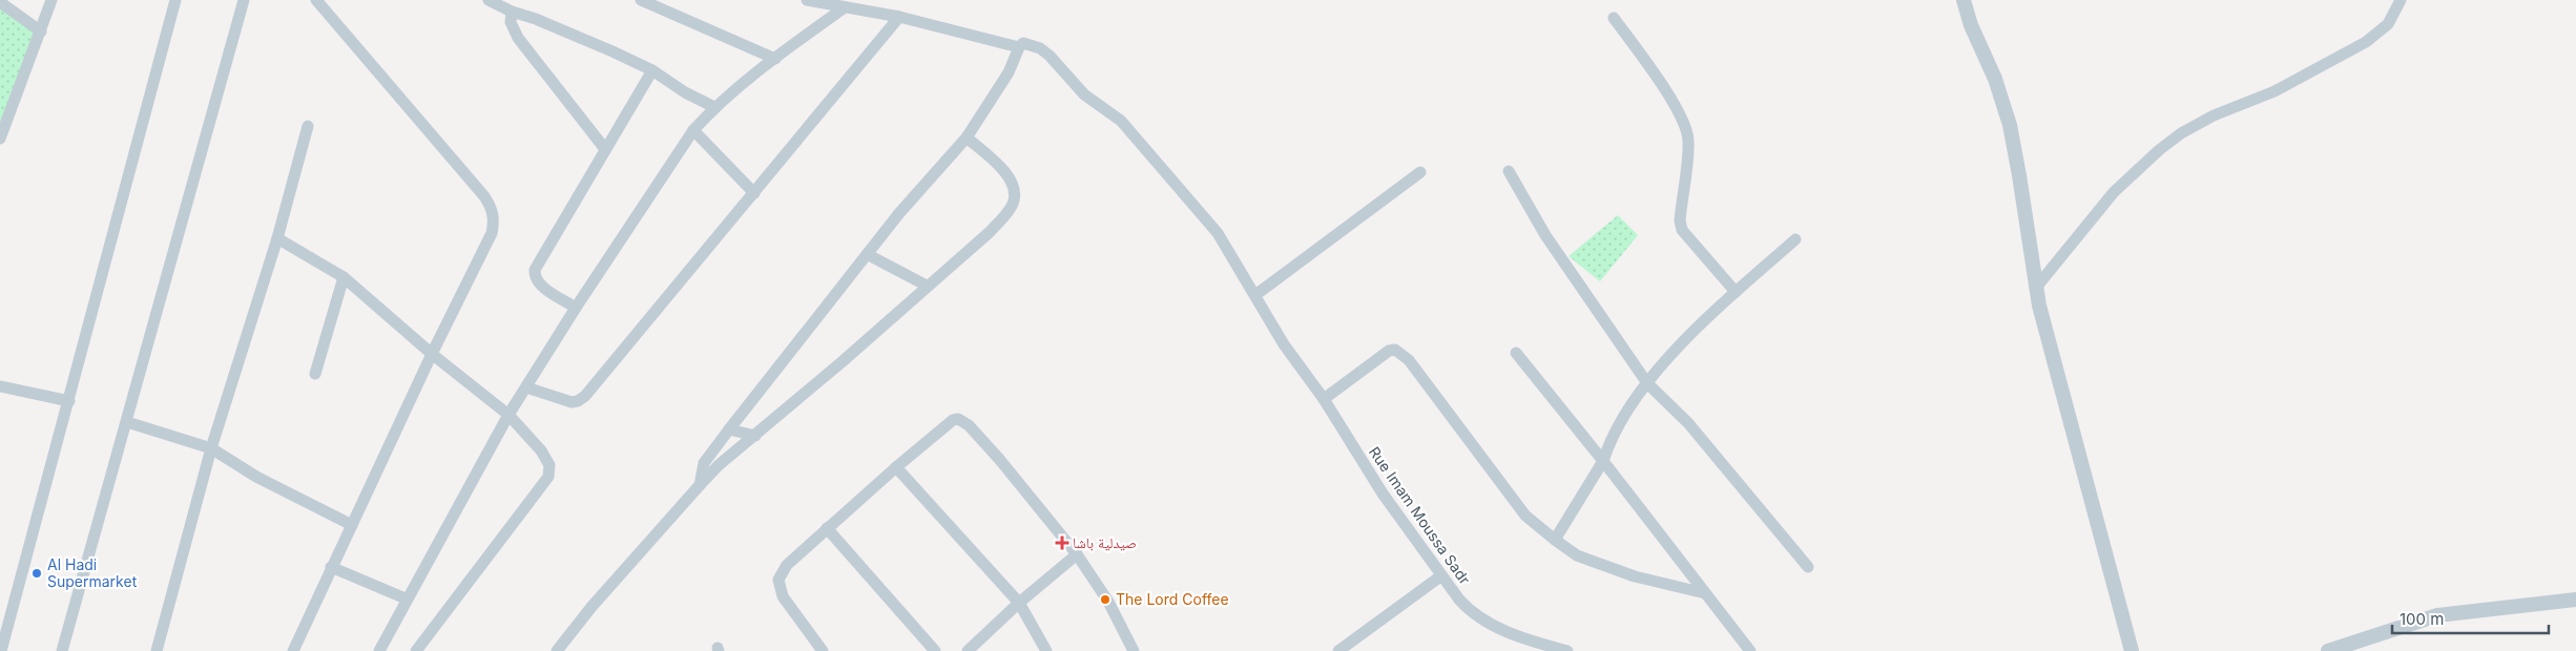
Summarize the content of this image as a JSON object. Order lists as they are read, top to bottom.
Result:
{
  "streets": {
    "street": ["Rue Imam Moussa Sadr"]
  },
  "places": {
    "health": ["صيدلية باشا"],
    "other": ["Al Hadi Supermarket", "The Lord Coffee"]
  },
  "scale_bar": "100 m"
}
